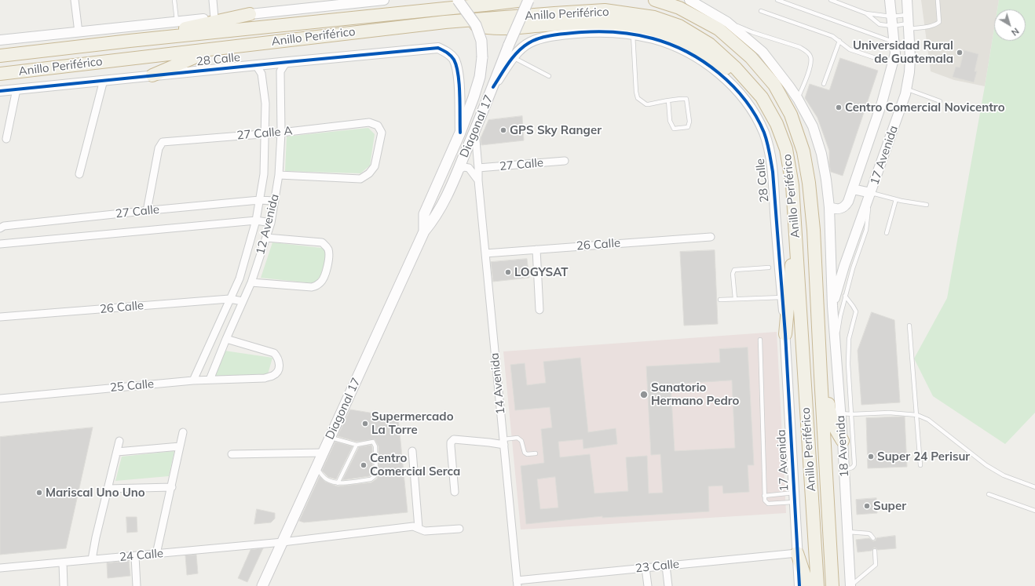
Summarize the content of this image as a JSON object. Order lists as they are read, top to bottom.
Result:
{
  "streets": {
    "highway": ["Anillo Periférico"],
    "main road": ["Diagonal 17"],
    "street": [
      "28 Calle",
      "27 Calle A",
      "17 Avenida",
      "27 Calle",
      "12 Avenida",
      "26 Calle",
      "14 Avenida",
      "25 Calle",
      "18 Avenida",
      "24 Calle",
      "23 Calle"
    ]
  },
  "crossings": [
    ["28 Calle", "Diagonal 17"],
    ["28 Calle", "17 Avenida"],
    ["28 Calle", "12 Avenida"],
    ["Diagonal 17", "14 Avenida"],
    ["Diagonal 17", "24 Calle"],
    ["27 Calle A", "27 Calle"],
    ["27 Calle A", "12 Avenida"],
    ["17 Avenida", "18 Avenida"],
    ["17 Avenida", "23 Calle"],
    ["27 Calle", "12 Avenida"],
    ["27 Calle", "14 Avenida"],
    ["12 Avenida", "26 Calle"],
    ["12 Avenida", "25 Calle"],
    ["26 Calle", "14 Avenida"],
    ["14 Avenida", "23 Calle"]
  ],
  "places": [
    "Universidad Rural de Guatemala",
    "Centro Comercial Novicentro",
    "GPS Sky Ranger",
    "LOGYSAT",
    "Sanatorio Hermano Pedro",
    "Supermercado La Torre",
    "Super 24 Perisur",
    "Centro Comercial Serca",
    "Mariscal Uno Uno",
    "Super"
  ],
  "north": "bottom right"
}
